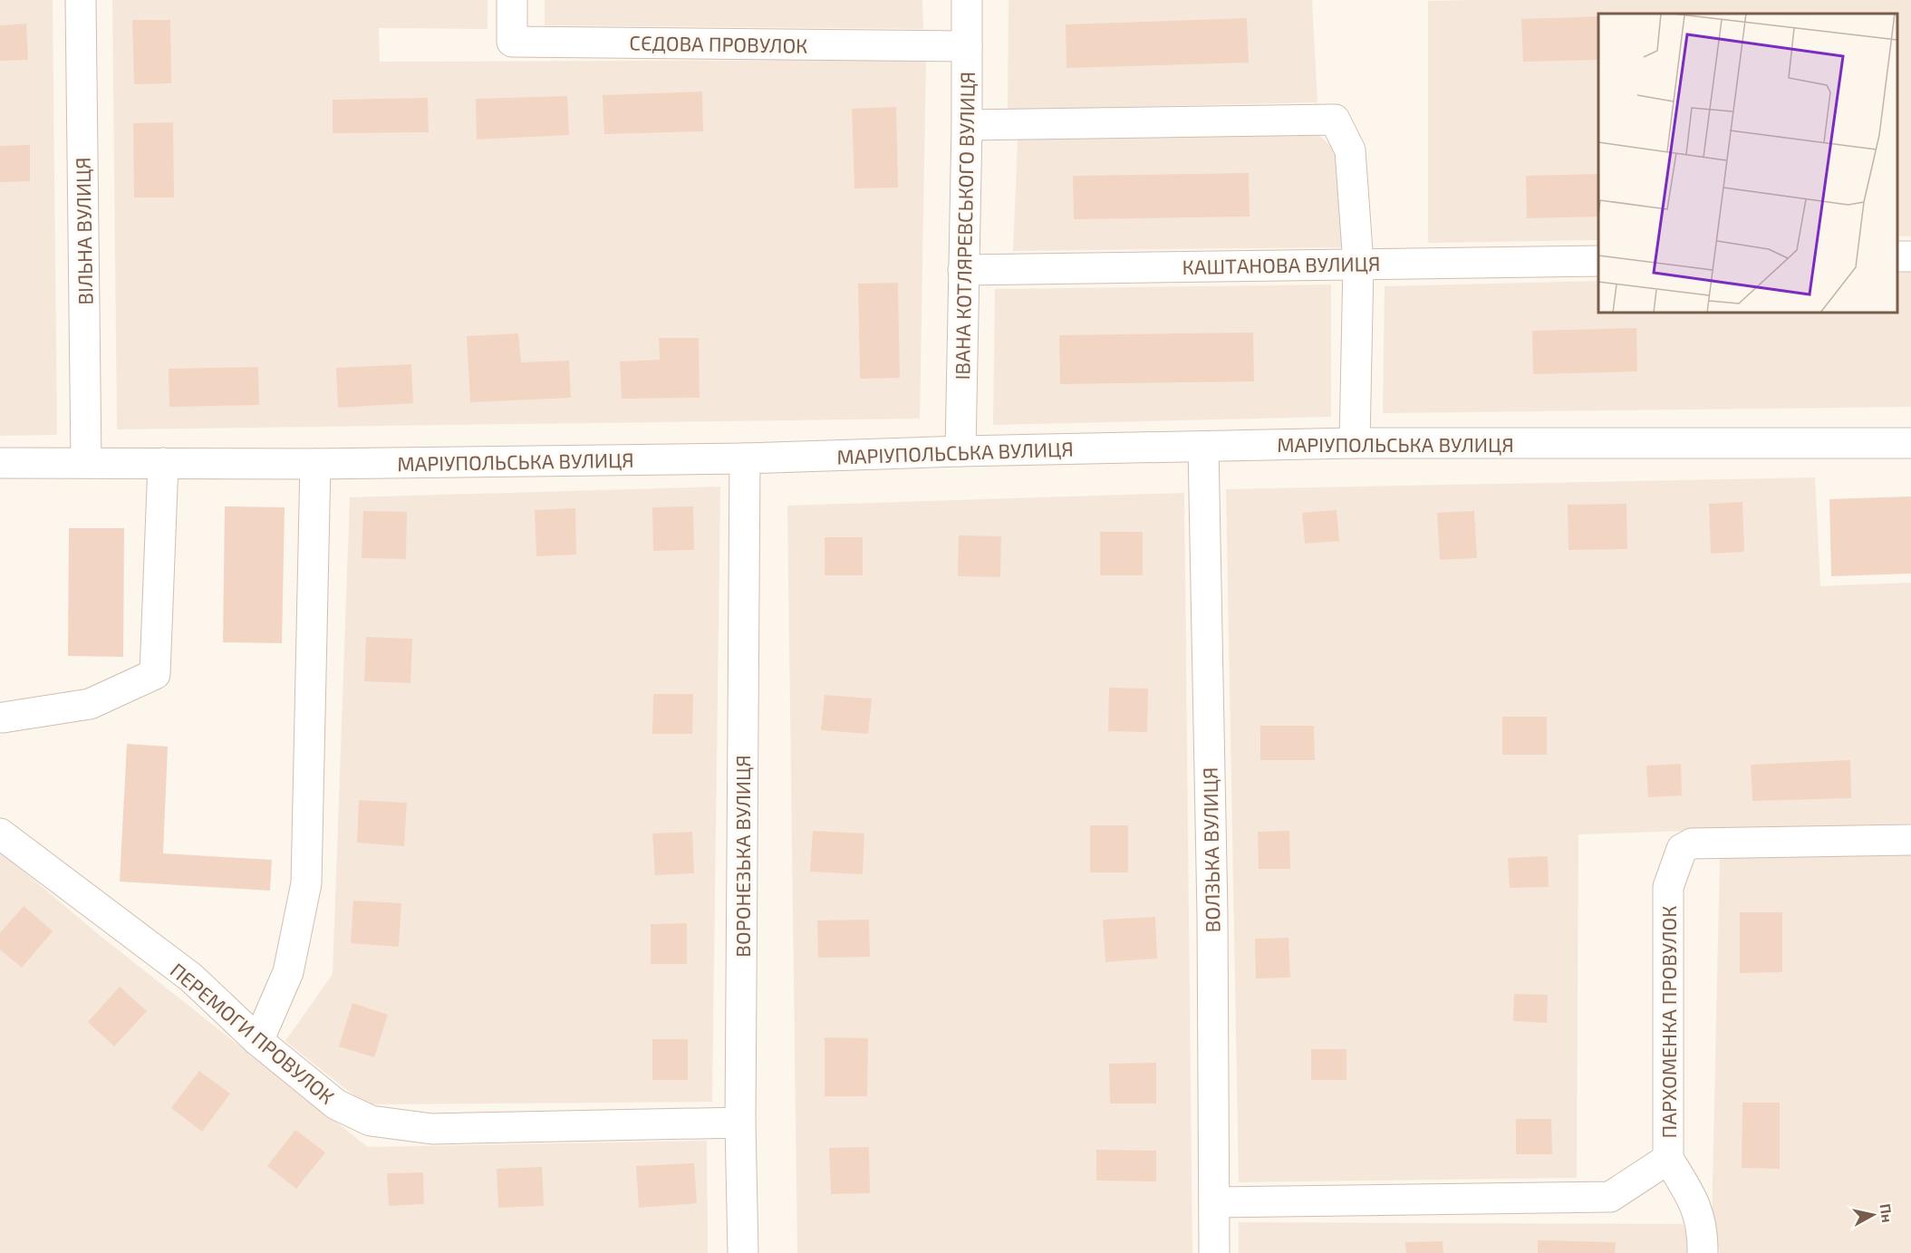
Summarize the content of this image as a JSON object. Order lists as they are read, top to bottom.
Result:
{
  "streets": {
    "street": [
      "СЄДОВА ПРОВУЛОК",
      "ІВАНА КОТЛЯРЕВСЬКОГО ВУЛИЦЯ",
      "ВІЛЬНА ВУЛИЦЯ",
      "КАШТАНОВА ВУЛИЦЯ",
      "МАРІУПОЛЬСЬКА ВУЛИЦЯ",
      "ВОЛЗЬКА ВУЛИЦЯ",
      "ВОРОНЕЗЬКА ВУЛИЦЯ",
      "ПАРХОМЕНКА ПРОВУЛОК",
      "ПЕРЕМОГИ ПРОВУЛОК"
    ]
  },
  "crossings": [
    ["СЄДОВА ПРОВУЛОК", "ІВАНА КОТЛЯРЕВСЬКОГО ВУЛИЦЯ"],
    ["ІВАНА КОТЛЯРЕВСЬКОГО ВУЛИЦЯ", "КАШТАНОВА ВУЛИЦЯ"],
    ["ІВАНА КОТЛЯРЕВСЬКОГО ВУЛИЦЯ", "МАРІУПОЛЬСЬКА ВУЛИЦЯ"],
    ["ВІЛЬНА ВУЛИЦЯ", "МАРІУПОЛЬСЬКА ВУЛИЦЯ"],
    ["МАРІУПОЛЬСЬКА ВУЛИЦЯ", "ВОЛЗЬКА ВУЛИЦЯ"],
    ["МАРІУПОЛЬСЬКА ВУЛИЦЯ", "ВОРОНЕЗЬКА ВУЛИЦЯ"],
    ["ВОЛЗЬКА ВУЛИЦЯ", "ПАРХОМЕНКА ПРОВУЛОК"],
    ["ВОРОНЕЗЬКА ВУЛИЦЯ", "ПЕРЕМОГИ ПРОВУЛОК"]
  ],
  "north": "right"
}
